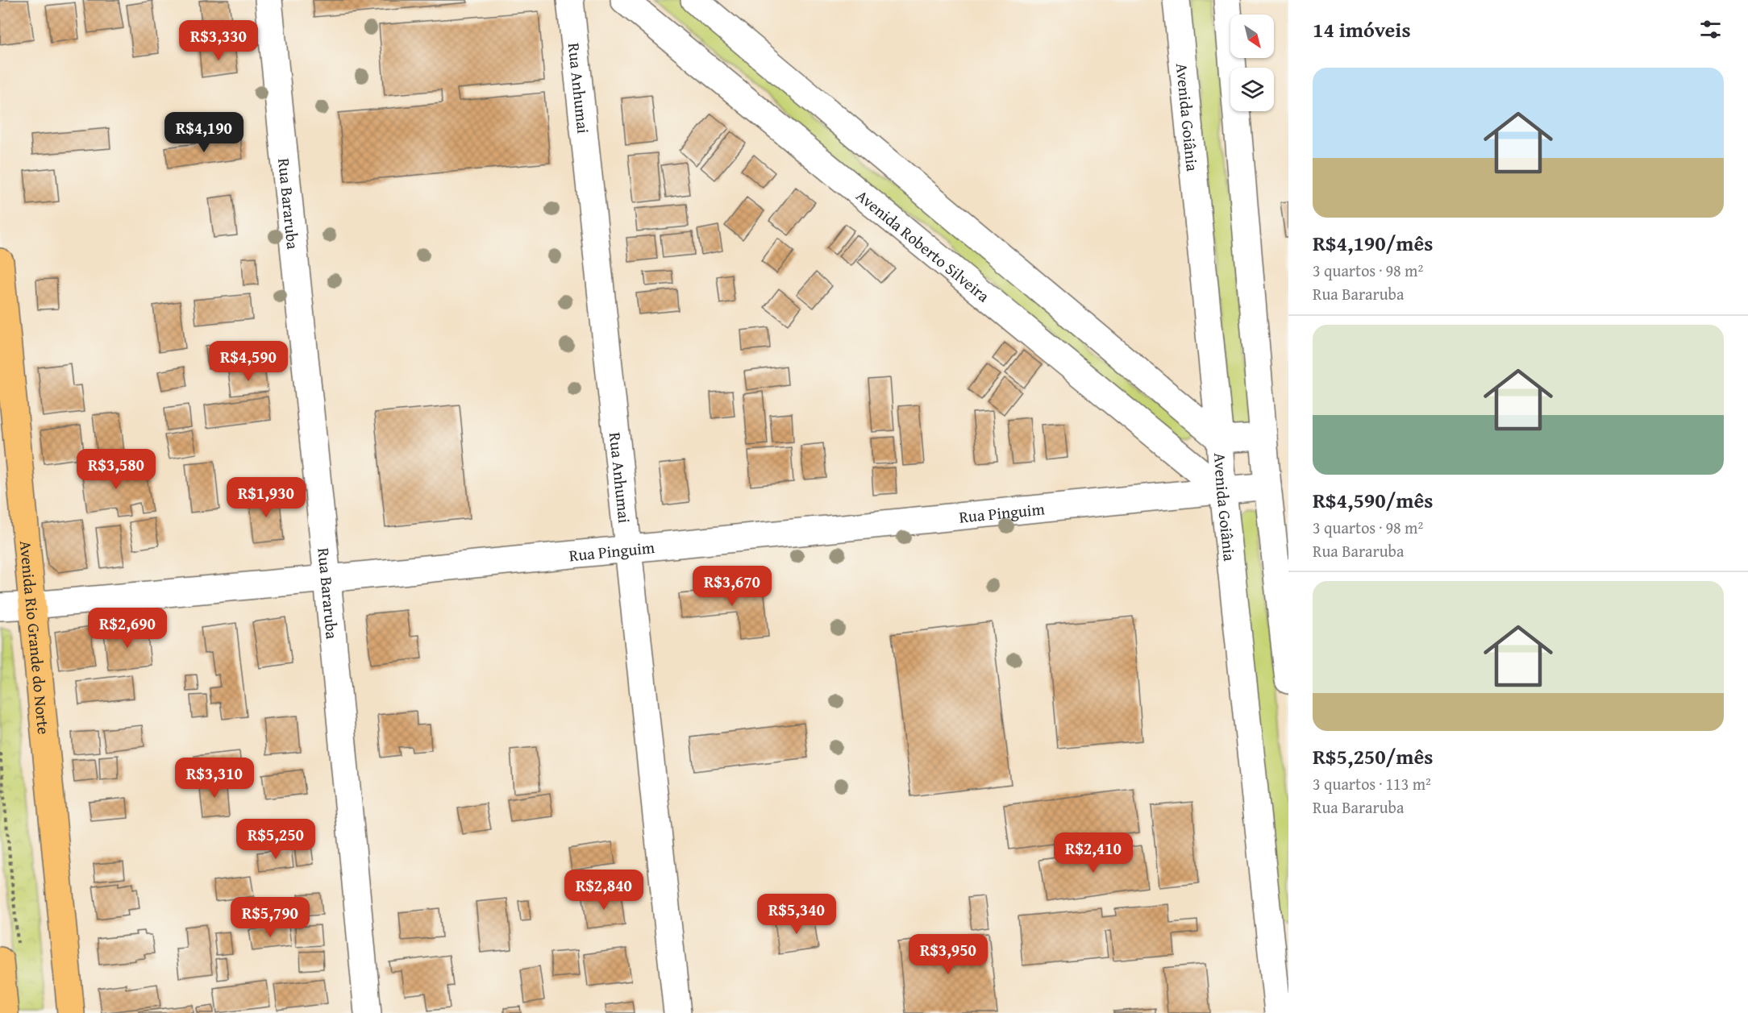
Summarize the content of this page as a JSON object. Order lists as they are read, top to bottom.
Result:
{
  "streets": {
    "main road": ["Avenida Rio Grande do Norte"],
    "street": [
      "Rua Anhumai",
      "Avenida Goiânia",
      "Rua Bararuba",
      "Avenida Roberto Silveira",
      "Rua Pinguim"
    ]
  },
  "crossings": [
    ["Rua Anhumai", "Rua Pinguim"],
    ["Avenida Goiânia", "Avenida Roberto Silveira"],
    ["Avenida Goiânia", "Rua Pinguim"],
    ["Rua Bararuba", "Rua Pinguim"],
    ["Avenida Roberto Silveira", "Rua Pinguim"],
    ["Rua Pinguim", "Avenida Rio Grande do Norte"]
  ],
  "north": "bottom right",
  "page": {
    "heading": "14 imóveis",
    "price": [
      "R$3,330",
      "R$4,190",
      "R$4,590",
      "R$3,580",
      "R$1,930",
      "R$3,670",
      "R$2,690",
      "R$3,310",
      "R$5,250",
      "R$2,410",
      "R$2,840",
      "R$5,340",
      "R$5,790",
      "R$3,950"
    ],
    "list": [
      {
        "name": "R$4,190/mês",
        "note": "3 quartos · 98 m² · Rua Bararuba"
      },
      {
        "name": "R$4,590/mês",
        "note": "3 quartos · 98 m² · Rua Bararuba"
      },
      {
        "name": "R$5,250/mês",
        "note": "3 quartos · 113 m² · Rua Bararuba"
      }
    ]
  }
}
